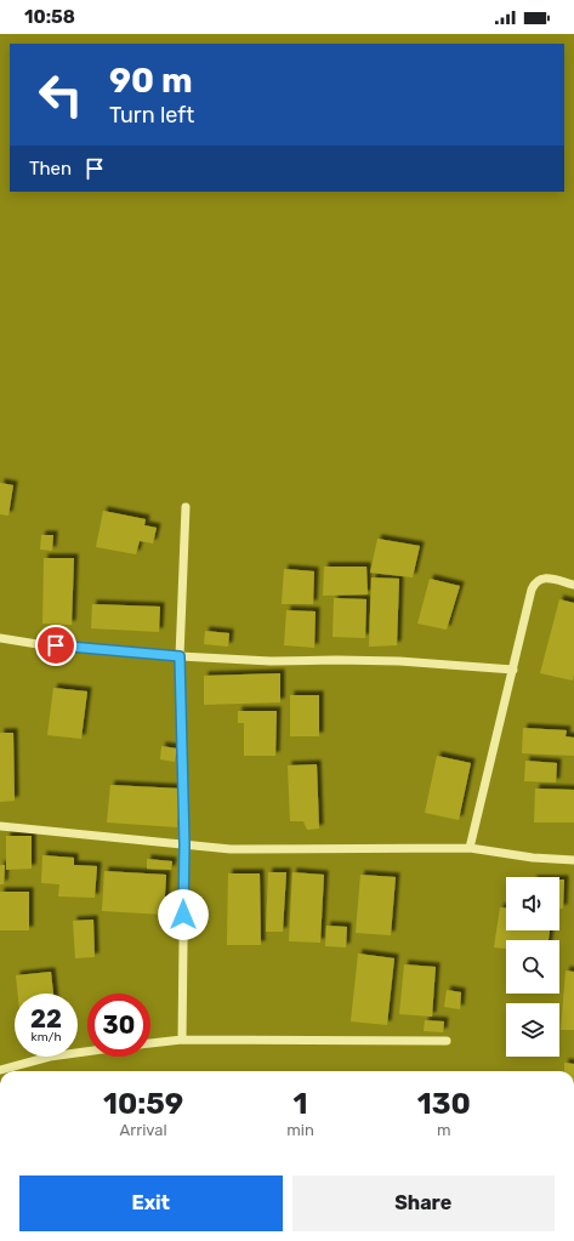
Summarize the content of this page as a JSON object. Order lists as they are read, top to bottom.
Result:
{
  "page": {
    "status": "10:58",
    "turn": ["90 m", "Turn left"],
    "then": "Then",
    "speed": "22 km/h",
    "limit": "30",
    "eta": [
      "10:59",
      "Arrival",
      "1",
      "min",
      "130",
      "m"
    ],
    "buttons": ["Exit", "Share"]
  }
}
